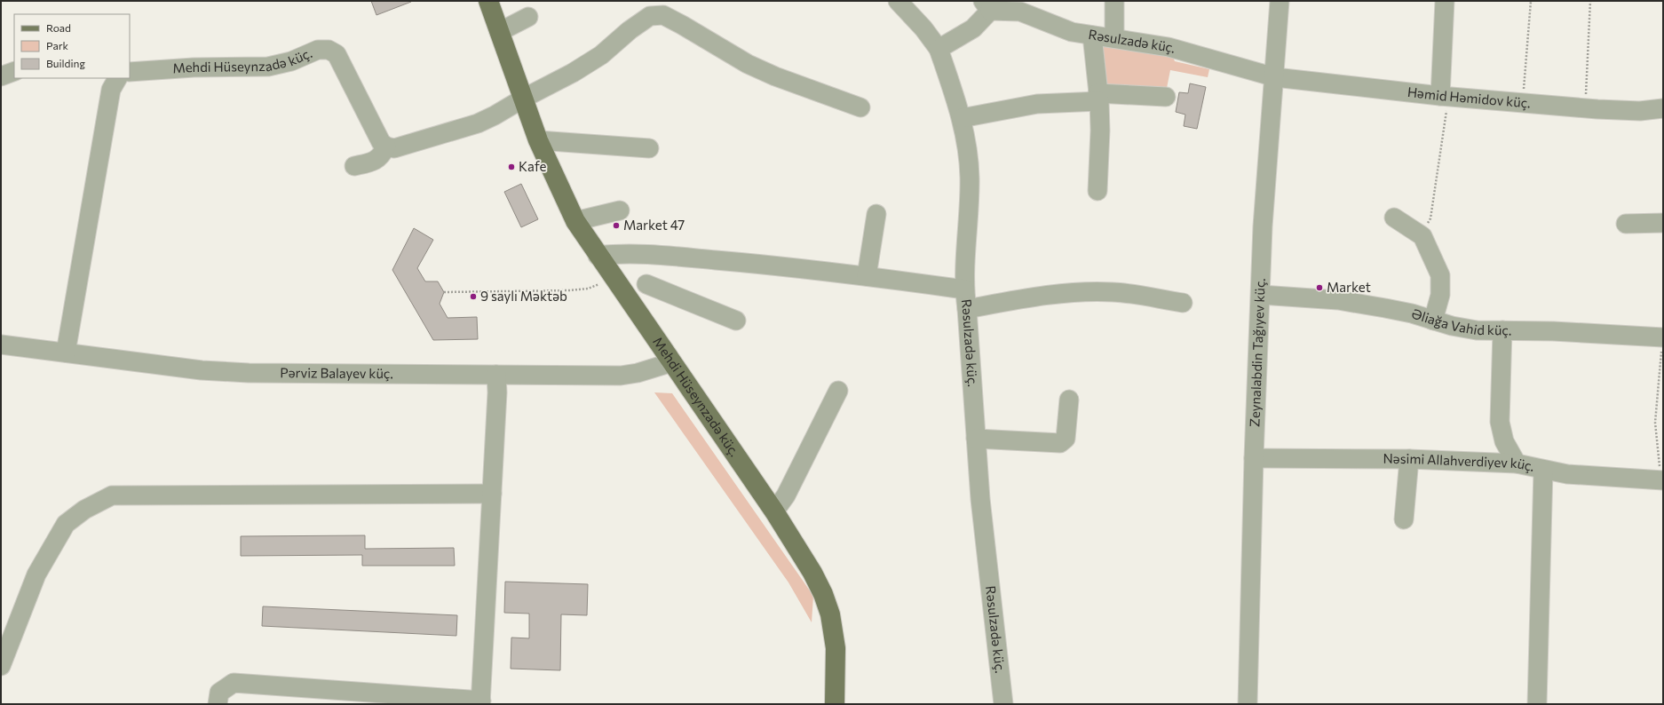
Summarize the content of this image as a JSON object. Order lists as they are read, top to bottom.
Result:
{
  "streets": {
    "main road": ["Mehdi Hüseynzadə küç."],
    "street": [
      "Rəsulzadə küç.",
      "Həmid Həmidov küç.",
      "Əliağa Vahid küç.",
      "Zeynalabdin Tağıyev küç.",
      "Pərviz Balayev küç.",
      "Nəsimi Allahverdiyev küç."
    ]
  },
  "crossings": [
    ["Rəsulzadə küç.", "Həmid Həmidov küç."],
    ["Rəsulzadə küç.", "Zeynalabdin Tağıyev küç."],
    ["Mehdi Hüseynzadə küç.", "Pərviz Balayev küç."],
    ["Həmid Həmidov küç.", "Zeynalabdin Tağıyev küç."],
    ["Əliağa Vahid küç.", "Zeynalabdin Tağıyev küç."],
    ["Zeynalabdin Tağıyev küç.", "Nəsimi Allahverdiyev küç."]
  ],
  "places": [
    "Kafe",
    "Market 47",
    "Market",
    "9 saylı Məktəb"
  ],
  "legend": ["Road", "Park", "Building"]
}
